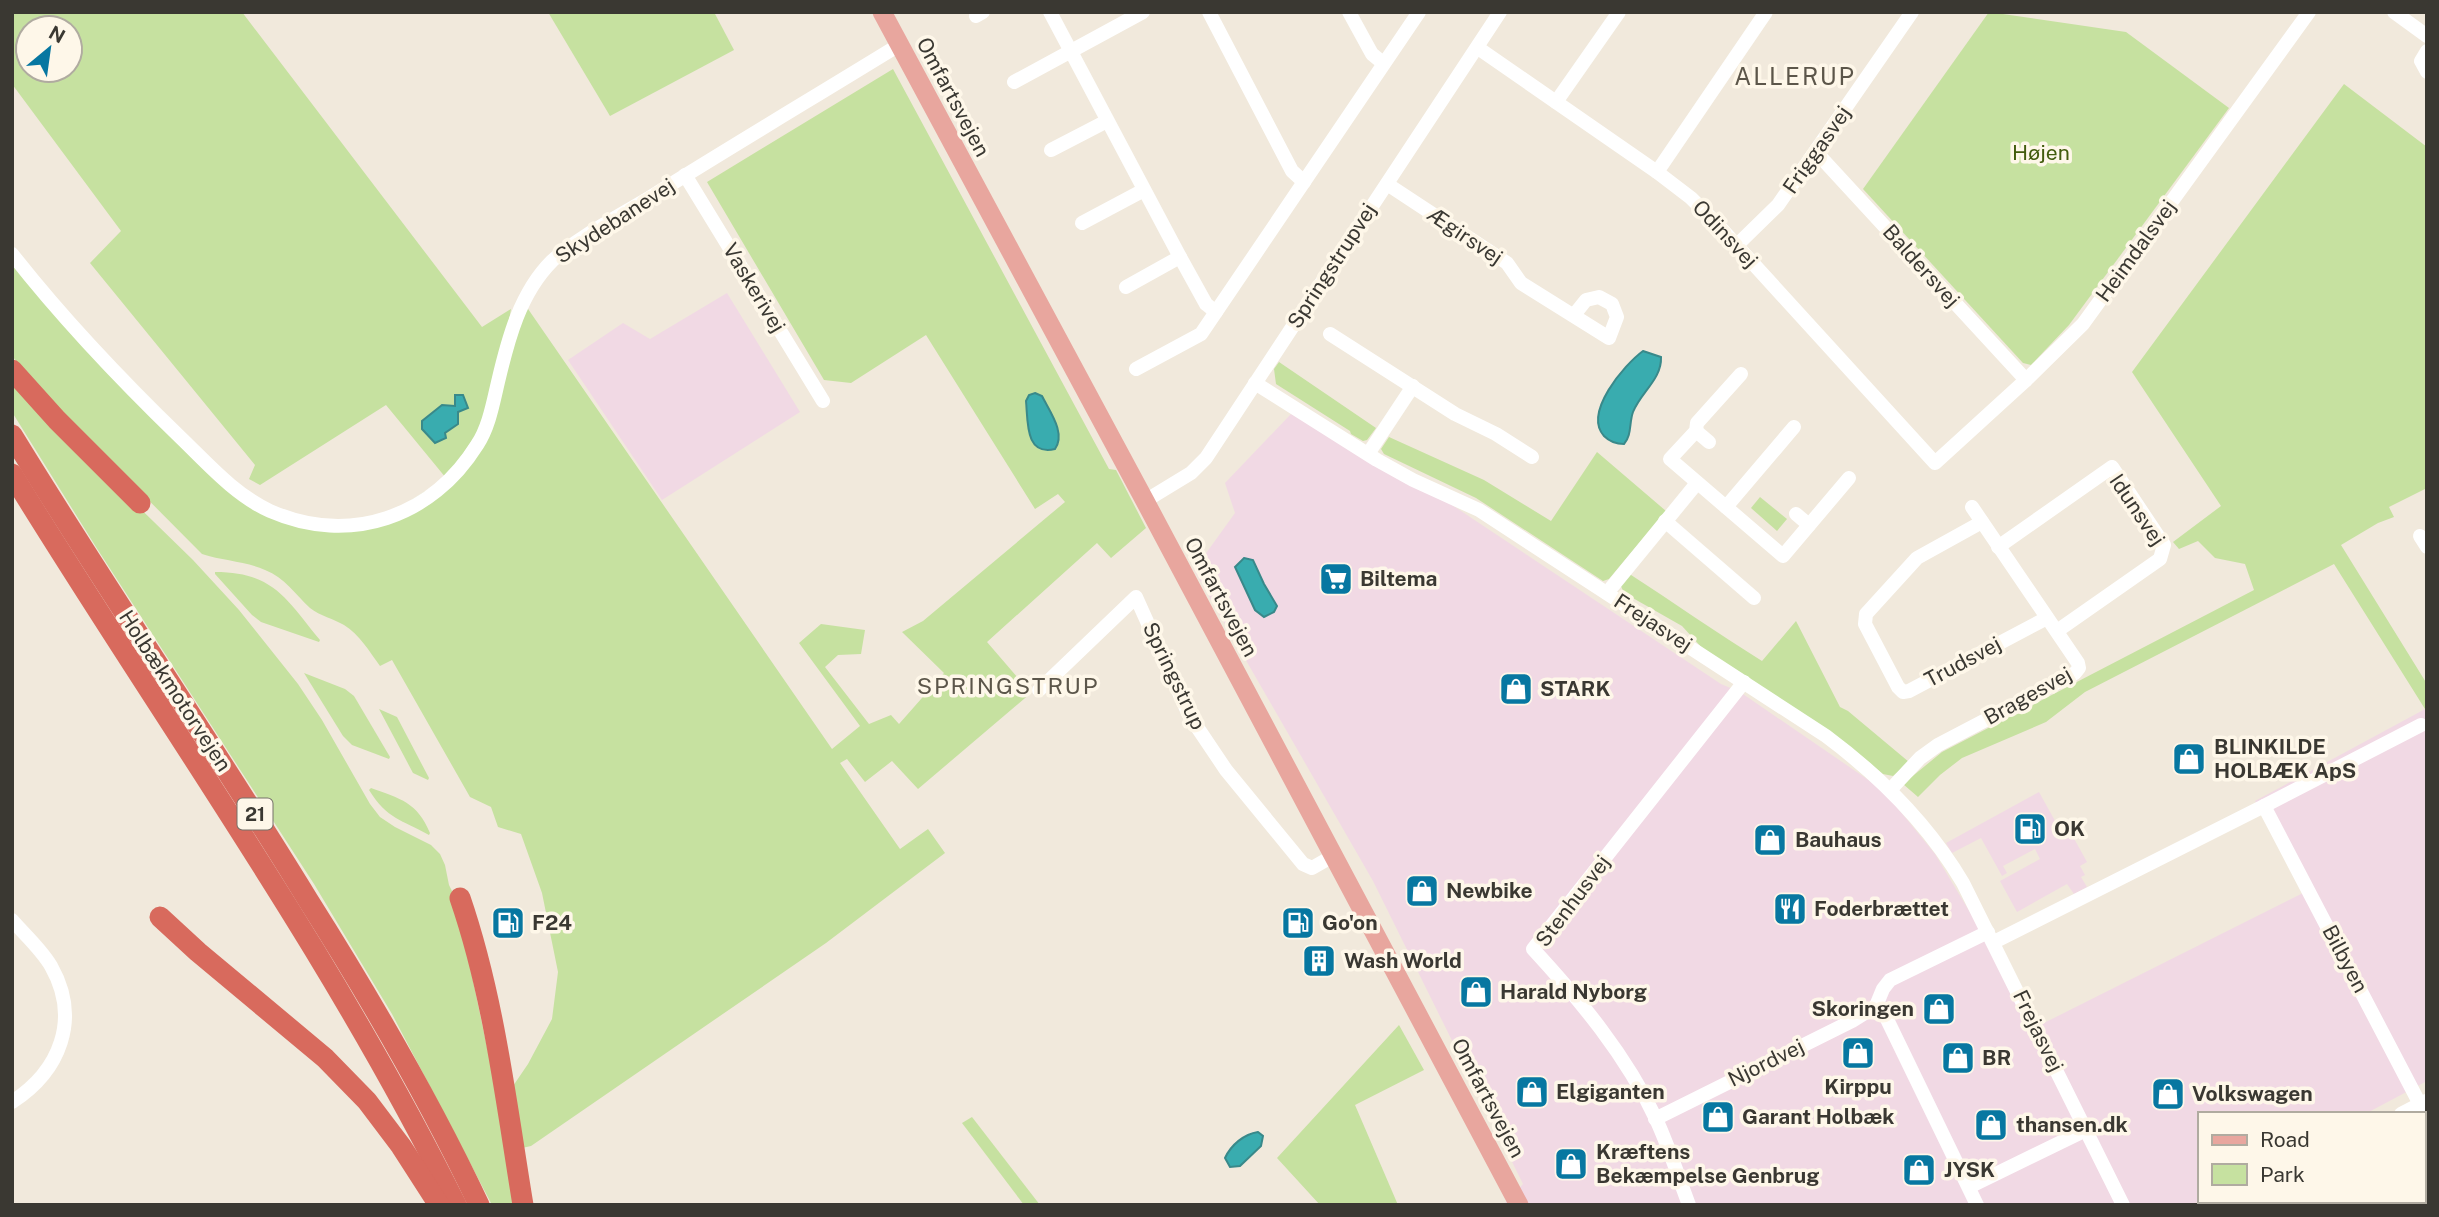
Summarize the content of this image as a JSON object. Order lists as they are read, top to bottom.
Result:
{
  "streets": {
    "highway": ["Holbækmotorvejen", "21"],
    "main road": ["Omfartsvejen"],
    "street": [
      "Friggasvej",
      "Skydebanevej",
      "Odinsvej",
      "Ægirsvej",
      "Heimdalsvej",
      "Springstrupvej",
      "Baldersvej",
      "Vaskerivej",
      "Idunsvej",
      "Frejasvej",
      "Trudsvej",
      "Springstrup",
      "Bragesvej",
      "Stenhusvej",
      "Bilbyen",
      "Njordvej"
    ]
  },
  "crossings": [
    ["Omfartsvejen", "Skydebanevej"],
    ["Omfartsvejen", "Springstrupvej"],
    ["Omfartsvejen", "Springstrup"],
    ["Friggasvej", "Odinsvej"],
    ["Friggasvej", "Baldersvej"],
    ["Skydebanevej", "Vaskerivej"],
    ["Odinsvej", "Heimdalsvej"],
    ["Odinsvej", "Springstrupvej"],
    ["Ægirsvej", "Springstrupvej"],
    ["Heimdalsvej", "Baldersvej"],
    ["Springstrupvej", "Frejasvej"],
    ["Idunsvej", "Bragesvej"],
    ["Frejasvej", "Bragesvej"],
    ["Frejasvej", "Stenhusvej"],
    ["Trudsvej", "Bragesvej"],
    ["Stenhusvej", "Njordvej"]
  ],
  "districts": ["ALLERUP", "SPRINGSTRUP"],
  "parks": ["Højen"],
  "places": {
    "supermarket": ["Biltema"],
    "shop": [
      "STARK",
      "BLINKILDE HOLBÆK ApS",
      "Bauhaus",
      "Newbike",
      "Harald Nyborg",
      "Skoringen",
      "Kirppu",
      "BR",
      "Elgiganten",
      "Volkswagen",
      "Garant Holbæk",
      "thansen.dk",
      "Kræftens Bekæmpelse Genbrug",
      "JYSK"
    ],
    "fuel station": ["OK", "F24", "Go'on"],
    "restaurant": ["Foderbrættet"],
    "building": ["Wash World"]
  },
  "legend": ["Road", "Park"],
  "north": "top right"
}
